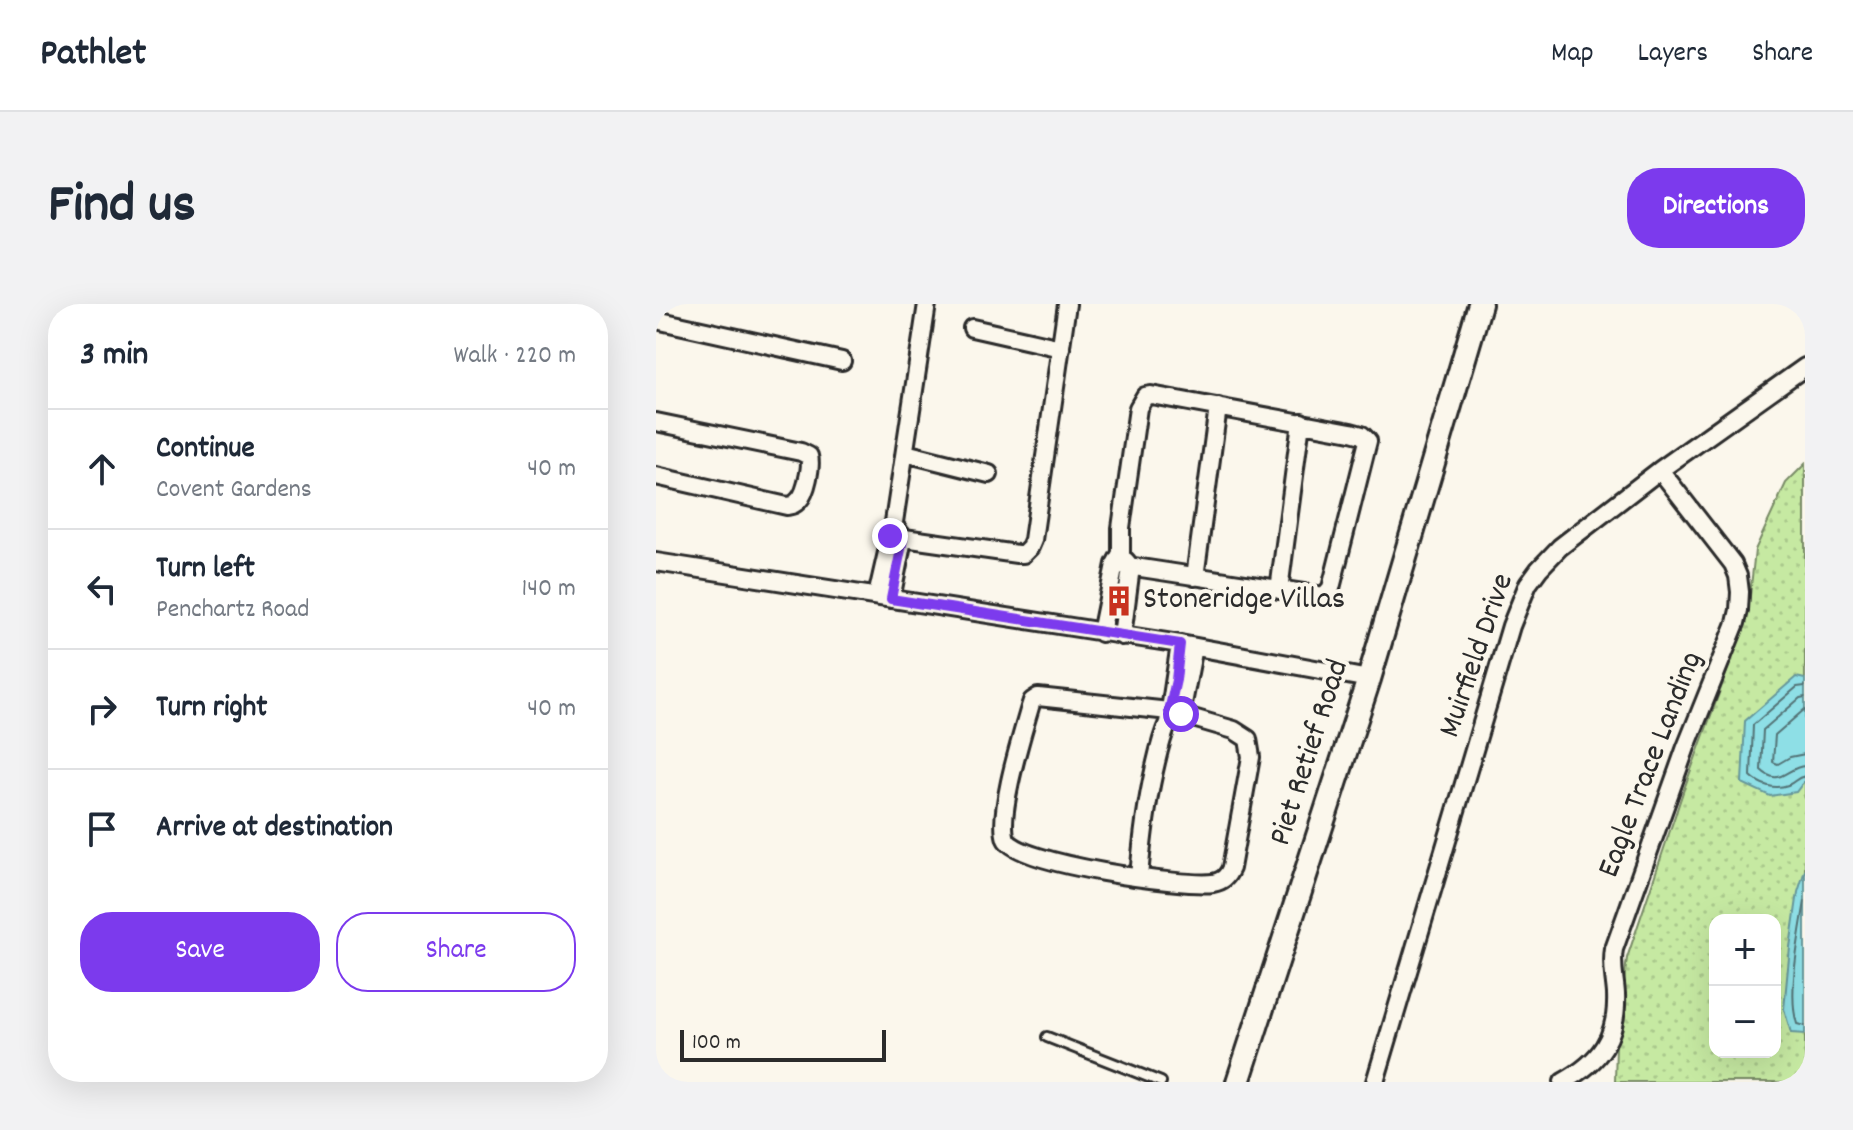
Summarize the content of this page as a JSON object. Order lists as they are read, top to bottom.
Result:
{
  "streets": {
    "street": ["Muirfield Drive", "Piet Retief Road", "Eagle Trace Landing"]
  },
  "crossings": [
    ["Muirfield Drive", "Eagle Trace Landing"]
  ],
  "places": {
    "building": ["Stoneridge Villas"]
  },
  "scale_bar": "100 m",
  "page": {
    "header": "Pathlet",
    "nav": ["Map", "Layers", "Share"],
    "title": "Find us",
    "buttons": [
      "Directions",
      ["Save", "Share"]
    ],
    "heading": ["3 min", "Walk · 220 m"],
    "list": [
      ["Continue", "Covent Gardens", "40 m"],
      ["Turn left", "Penchartz Road", "140 m"],
      ["Turn right", "40 m"],
      "Arrive at destination"
    ],
    "map_buttons": ["+", "−"],
    "scale": "100 m"
  }
}
